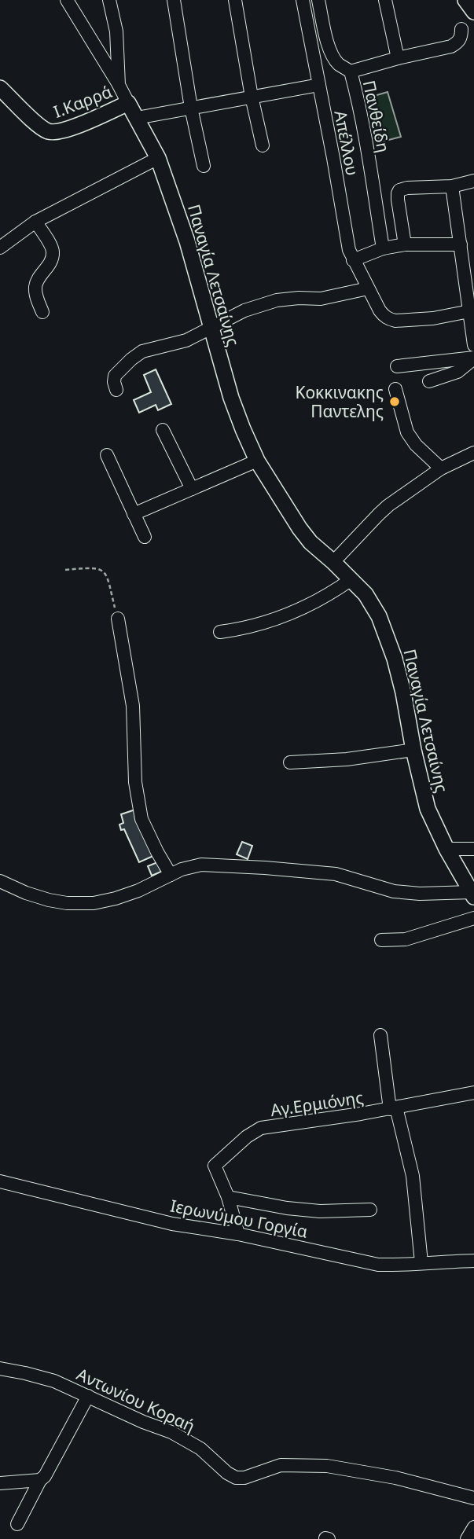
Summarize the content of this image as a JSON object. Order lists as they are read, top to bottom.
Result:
{
  "streets": {
    "main road": ["Ι.Καρρά", "Παναγία Λετσαίνης"],
    "street": [
      "Πανθείδη",
      "Απέλλου",
      "Αγ.Ερμιόνης",
      "Ιερωνύμου Γοργία",
      "Αντωνίου Κοραή"
    ]
  },
  "crossings": [
    ["Ι.Καρρά", "Παναγία Λετσαίνης"],
    ["Αγ.Ερμιόνης", "Ιερωνύμου Γοργία"]
  ],
  "places": ["Κοκκινακης Παντελης"]
}
